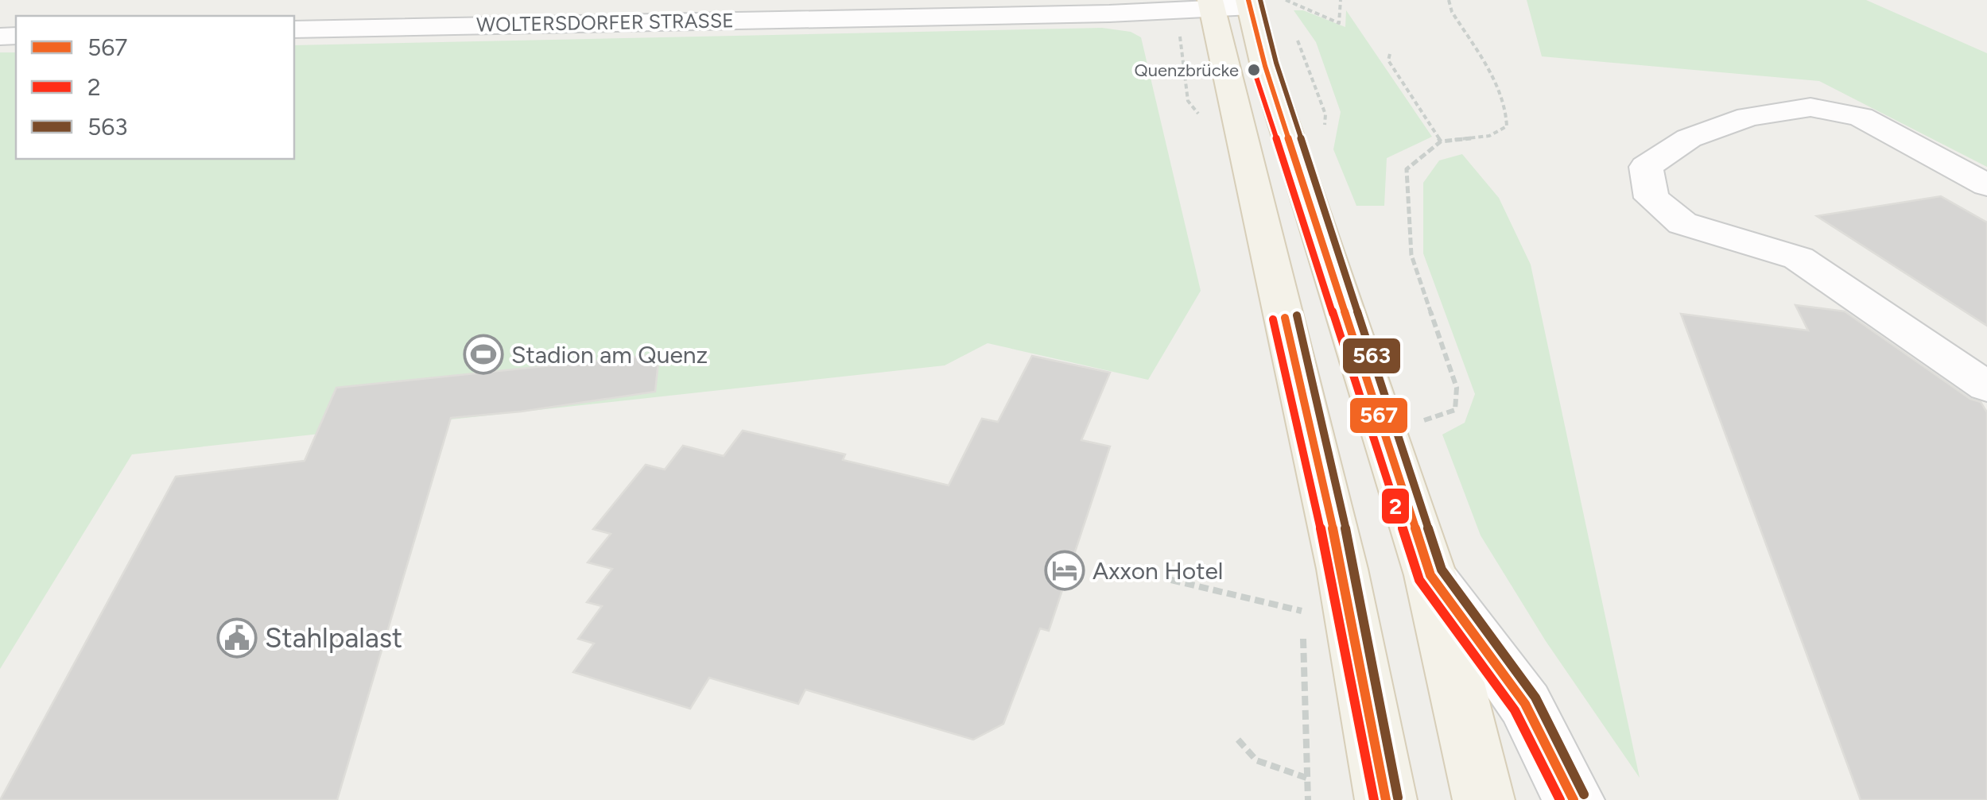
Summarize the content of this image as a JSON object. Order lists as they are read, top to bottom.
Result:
{
  "streets": {
    "street": ["WOLTERSDORFER STRASSE"]
  },
  "places": {
    "other": ["Quenzbrücke"],
    "sports": ["Stadion am Quenz"],
    "hotel": ["Axxon Hotel"],
    "public building": ["Stahlpalast"]
  },
  "lines": ["transit line 567", "transit line 563", "transit line 2"],
  "legend": ["567", "2", "563"]
}
